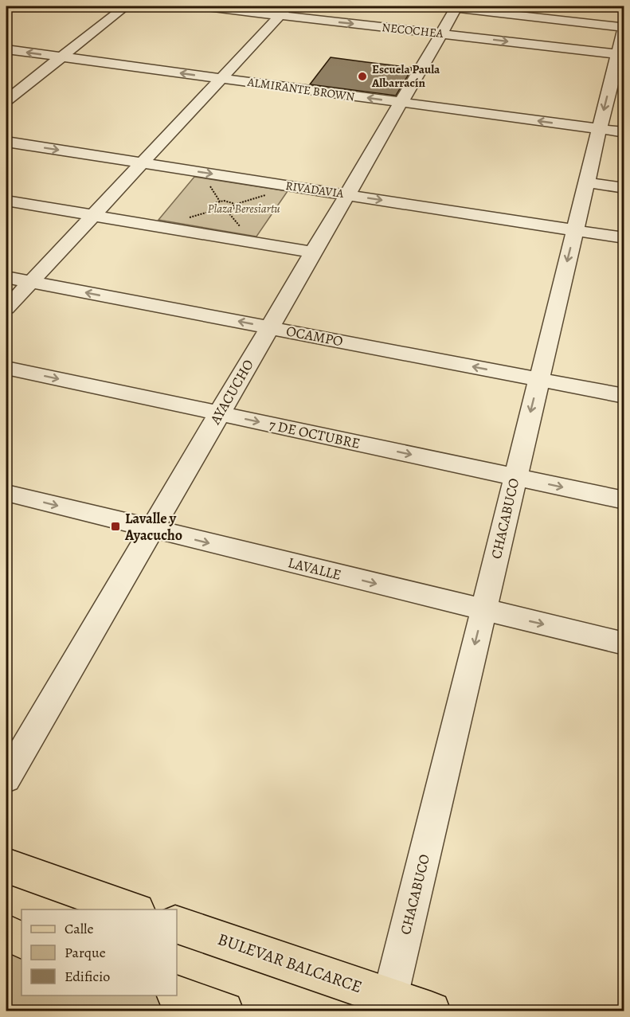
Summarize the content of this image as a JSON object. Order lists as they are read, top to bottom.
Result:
{
  "streets": {
    "main road": ["BULEVAR BALCARCE"],
    "street": [
      "NECOCHEA",
      "ALMIRANTE BROWN",
      "RIVADAVIA",
      "OCAMPO",
      "AYACUCHO",
      "7 DE OCTUBRE",
      "CHACABUCO",
      "LAVALLE"
    ]
  },
  "crossings": [
    ["NECOCHEA", "AYACUCHO"],
    ["NECOCHEA", "CHACABUCO"],
    ["ALMIRANTE BROWN", "AYACUCHO"],
    ["ALMIRANTE BROWN", "CHACABUCO"],
    ["RIVADAVIA", "AYACUCHO"],
    ["RIVADAVIA", "CHACABUCO"],
    ["OCAMPO", "AYACUCHO"],
    ["OCAMPO", "CHACABUCO"],
    ["AYACUCHO", "7 DE OCTUBRE"],
    ["AYACUCHO", "LAVALLE"],
    ["7 DE OCTUBRE", "CHACABUCO"],
    ["CHACABUCO", "LAVALLE"],
    ["CHACABUCO", "BULEVAR BALCARCE"]
  ],
  "one_way": ["CHACABUCO", "LAVALLE"],
  "parks": ["Plaza Beresiartu"],
  "places": {
    "other": ["Escuela Paula Albarracín"],
    "transit": ["Lavalle y Ayacucho"]
  },
  "legend": ["Calle", "Parque", "Edificio"]
}
